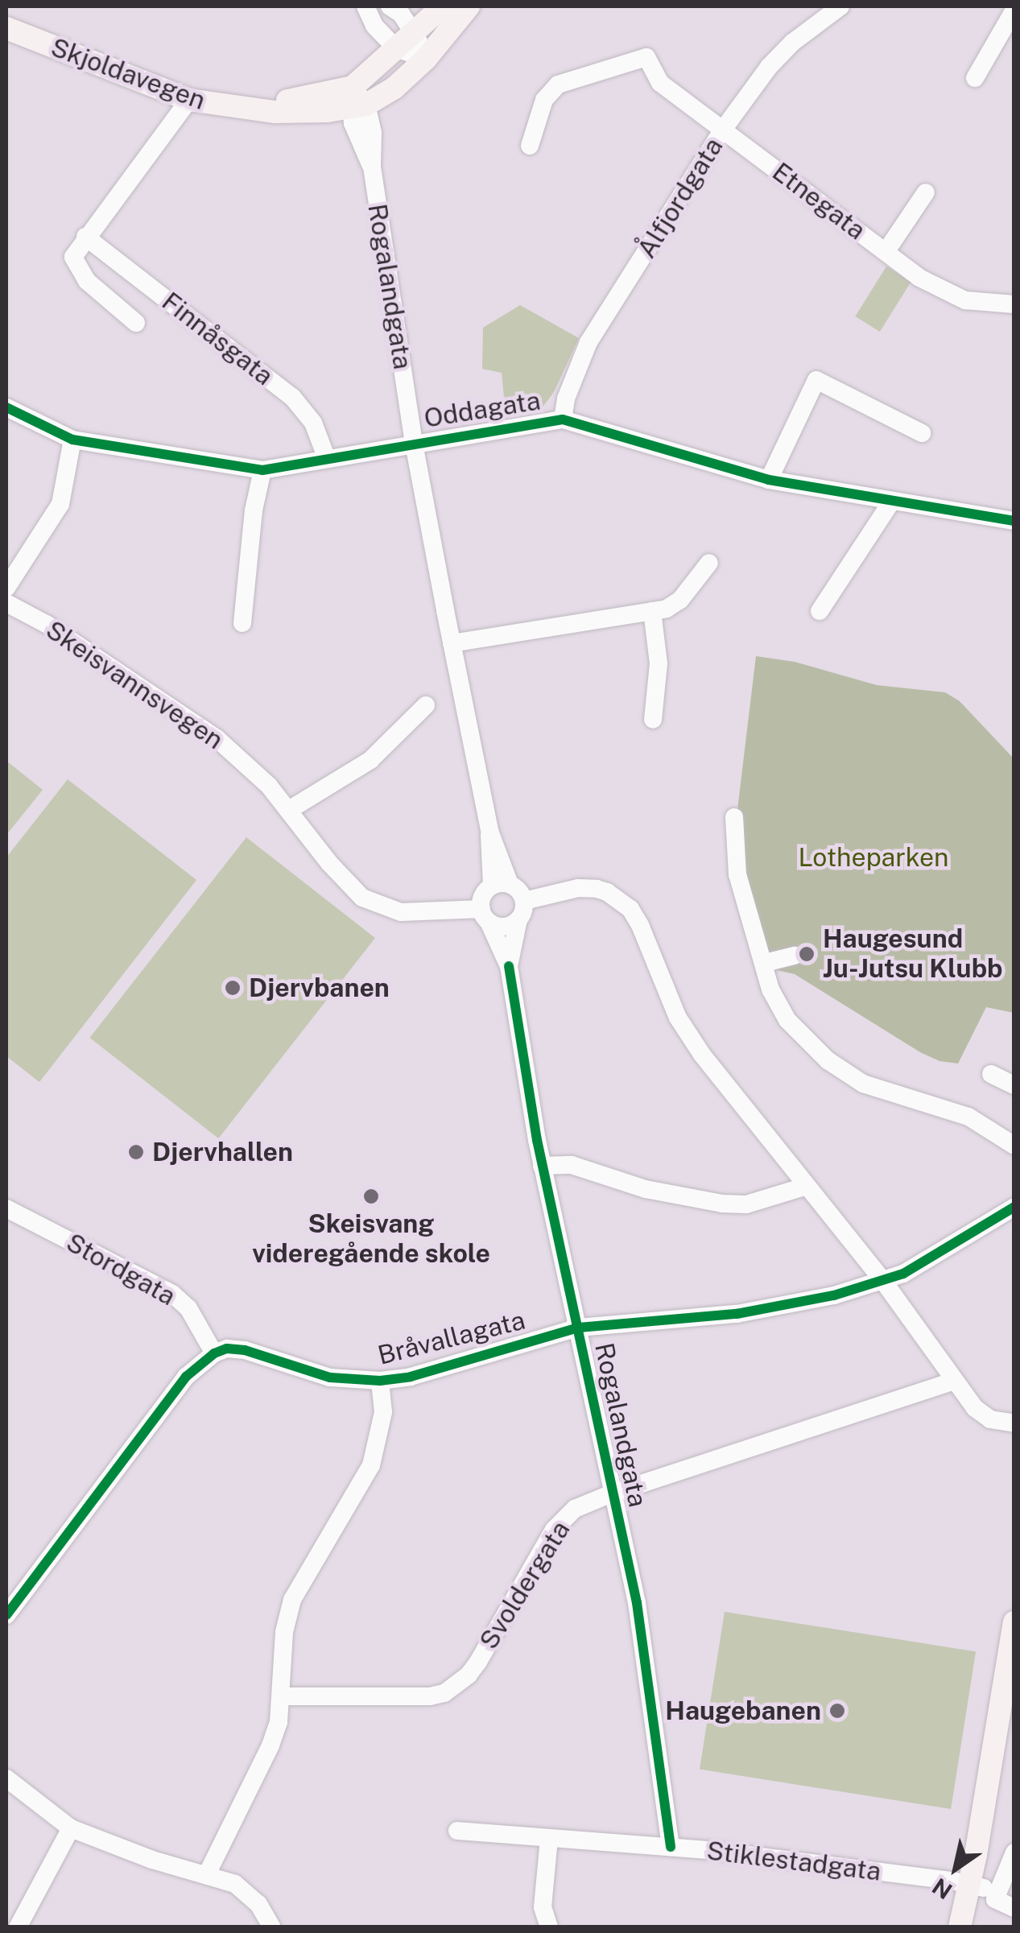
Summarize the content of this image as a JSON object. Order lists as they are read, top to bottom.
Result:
{
  "streets": {
    "main road": ["Skjoldavegen"],
    "street": [
      "Ålfjordgata",
      "Etnegata",
      "Rogalandgata",
      "Finnåsgata",
      "Oddagata",
      "Skeisvannsvegen",
      "Stordgata",
      "Bråvallagata",
      "Svoldergata",
      "Stiklestadgata"
    ]
  },
  "crossings": [
    ["Skjoldavegen", "Rogalandgata"],
    ["Ålfjordgata", "Etnegata"],
    ["Ålfjordgata", "Oddagata"],
    ["Rogalandgata", "Oddagata"],
    ["Rogalandgata", "Skeisvannsvegen"],
    ["Rogalandgata", "Bråvallagata"],
    ["Rogalandgata", "Svoldergata"],
    ["Rogalandgata", "Stiklestadgata"],
    ["Finnåsgata", "Oddagata"],
    ["Skeisvannsvegen", "Bråvallagata"],
    ["Skeisvannsvegen", "Svoldergata"],
    ["Stordgata", "Bråvallagata"]
  ],
  "parks": ["Lotheparken"],
  "places": [
    "Haugesund Ju-Jutsu Klubb",
    "Djervbanen",
    "Djervhallen",
    "Skeisvang videregående skole",
    "Haugebanen"
  ],
  "north": "bottom left"
}
